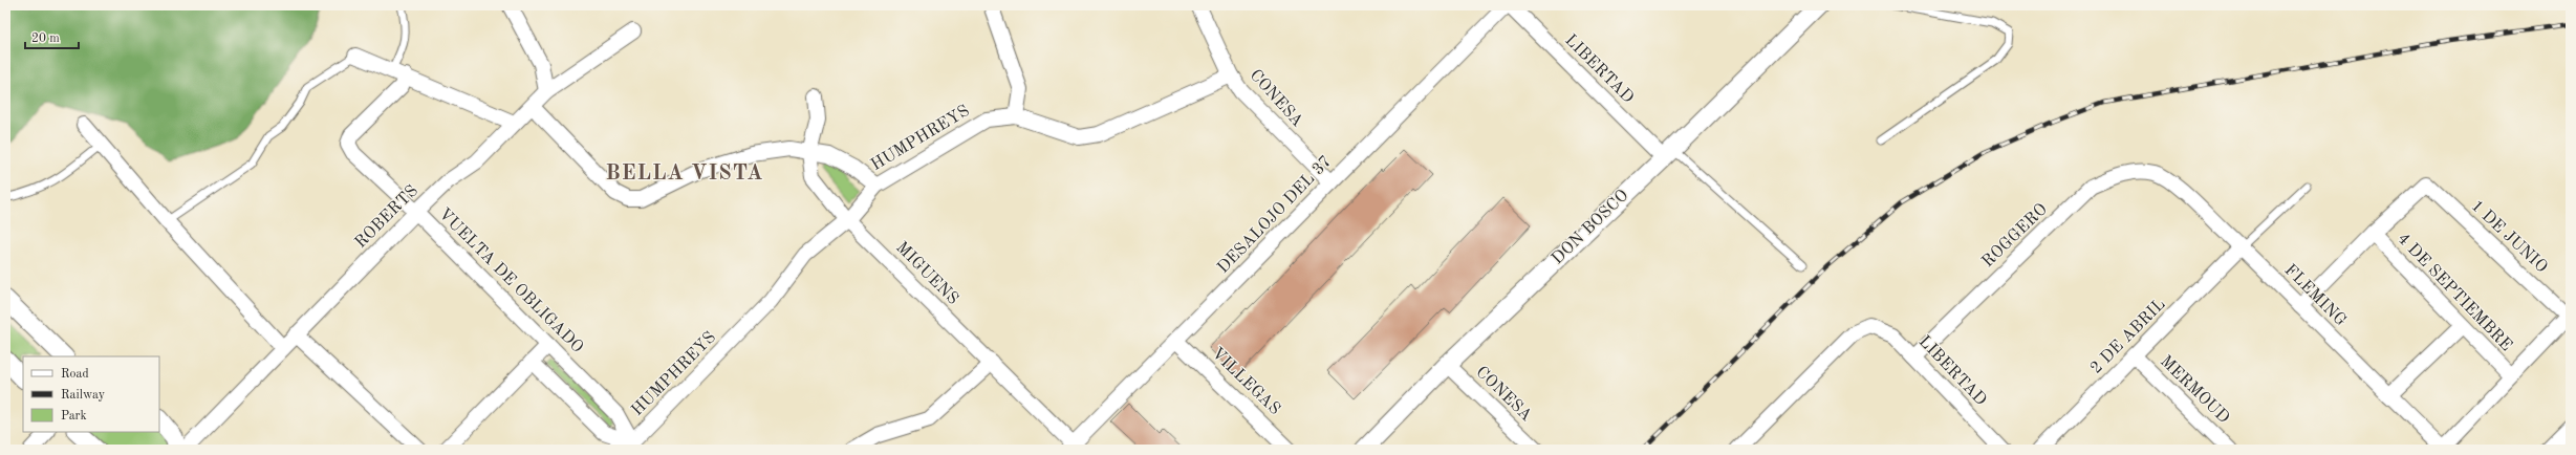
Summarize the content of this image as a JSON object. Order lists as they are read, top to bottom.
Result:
{
  "streets": {
    "street": [
      "LIBERTAD",
      "CONESA",
      "HUMPHREYS",
      "DESALOJO DEL 37",
      "ROBERTS",
      "DON BOSCO",
      "ROGGERO",
      "1 DE JUNIO",
      "MIGUENS",
      "VUELTA DE OBLIGADO",
      "4 DE SEPTIEMBRE",
      "FLEMING",
      "2 DE ABRIL",
      "VILLEGAS",
      "MERMOUD"
    ]
  },
  "crossings": [
    ["LIBERTAD", "DON BOSCO"],
    ["LIBERTAD", "ROGGERO"],
    ["CONESA", "HUMPHREYS"],
    ["CONESA", "DESALOJO DEL 37"],
    ["CONESA", "DON BOSCO"],
    ["HUMPHREYS", "MIGUENS"],
    ["HUMPHREYS", "VUELTA DE OBLIGADO"],
    ["DESALOJO DEL 37", "MIGUENS"],
    ["DESALOJO DEL 37", "VILLEGAS"],
    ["ROBERTS", "VUELTA DE OBLIGADO"],
    ["ROGGERO", "FLEMING"],
    ["1 DE JUNIO", "4 DE SEPTIEMBRE"],
    ["FLEMING", "2 DE ABRIL"],
    ["2 DE ABRIL", "MERMOUD"]
  ],
  "districts": ["BELLA VISTA"],
  "legend": ["Road", "Railway", "Park"],
  "scale_bar": "20 m"
}
